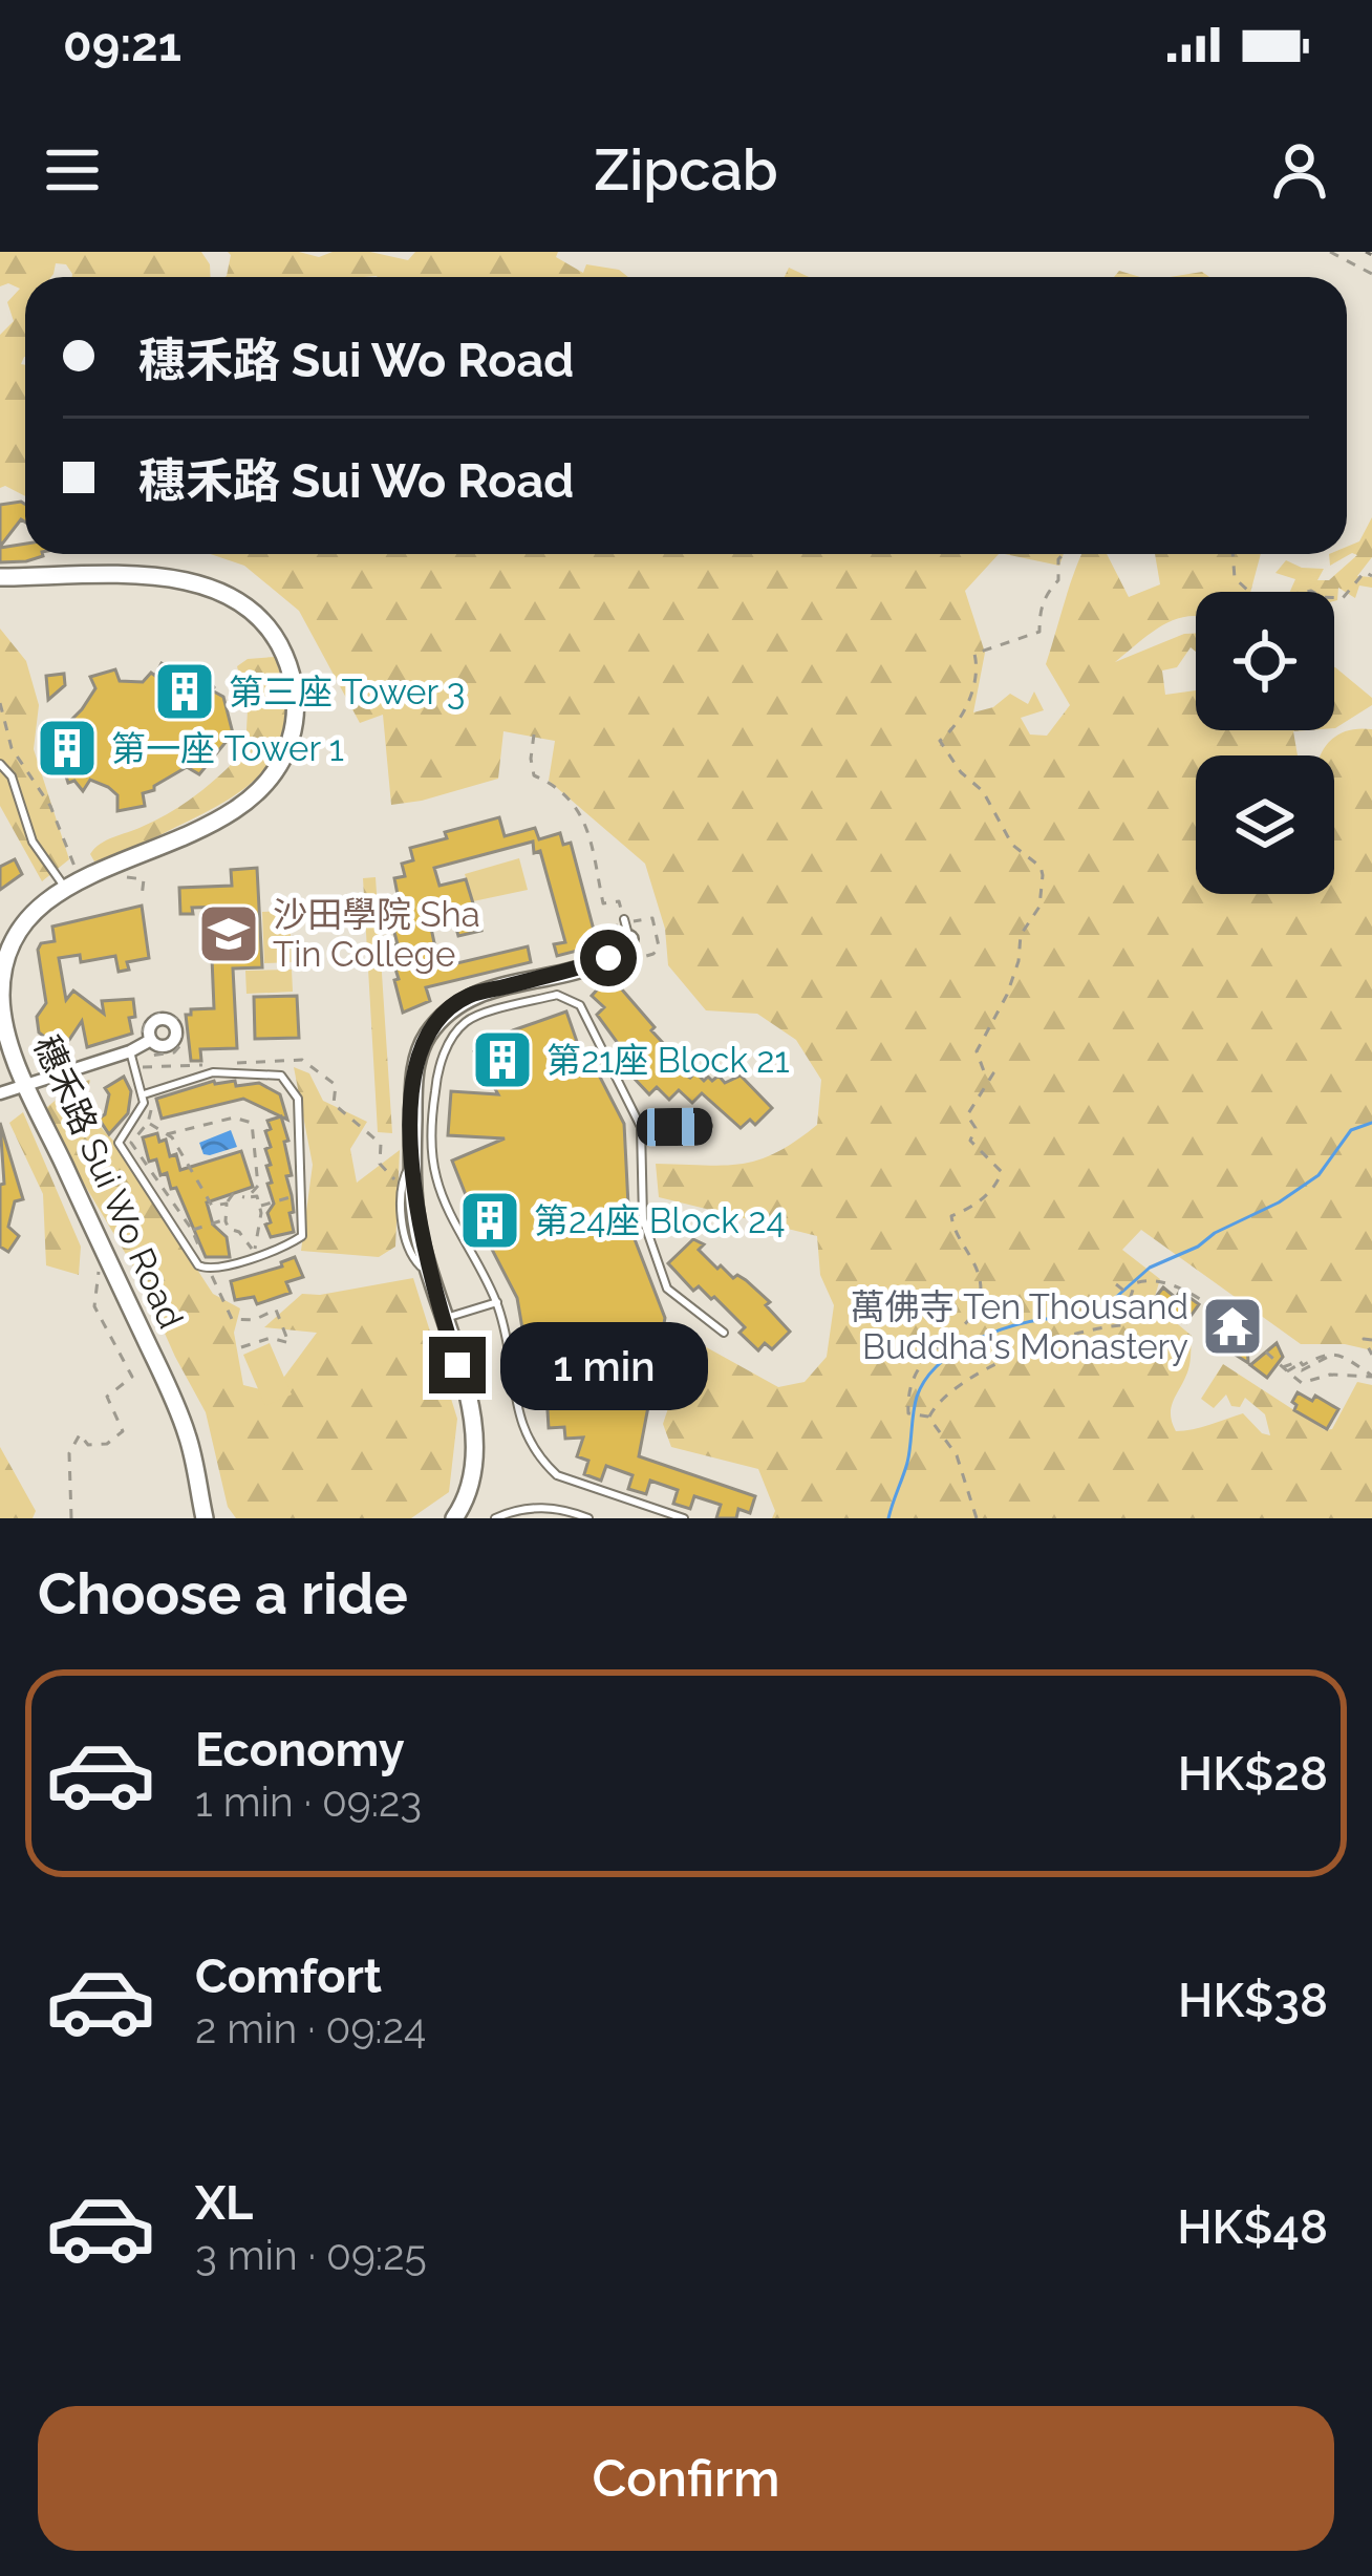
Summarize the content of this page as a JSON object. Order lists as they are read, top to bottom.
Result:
{
  "streets": {
    "street": ["穗禾路 Sui Wo Road"]
  },
  "places": {
    "building": [
      "第三座 Tower 3",
      "第一座 Tower 1",
      "第21座 Block 21",
      "第24座 Block 24"
    ],
    "school or university": ["沙田學院 Sha Tin College"],
    "temple": ["萬佛寺 Ten Thousand Buddha's Monastery"]
  },
  "page": {
    "status": "09:21",
    "header": "Zipcab",
    "banner": ["穗禾路 Sui Wo Road", "穗禾路 Sui Wo Road"],
    "bubble": "1 min",
    "heading": "Choose a ride",
    "list": [
      {
        "name": "Economy",
        "note": "1 min · 09:23",
        "value": "HK$28"
      },
      {
        "name": "Comfort",
        "note": "2 min · 09:24",
        "value": "HK$38"
      },
      {
        "name": "XL",
        "note": "3 min · 09:25",
        "value": "HK$48"
      }
    ],
    "buttons": "Confirm"
  }
}
